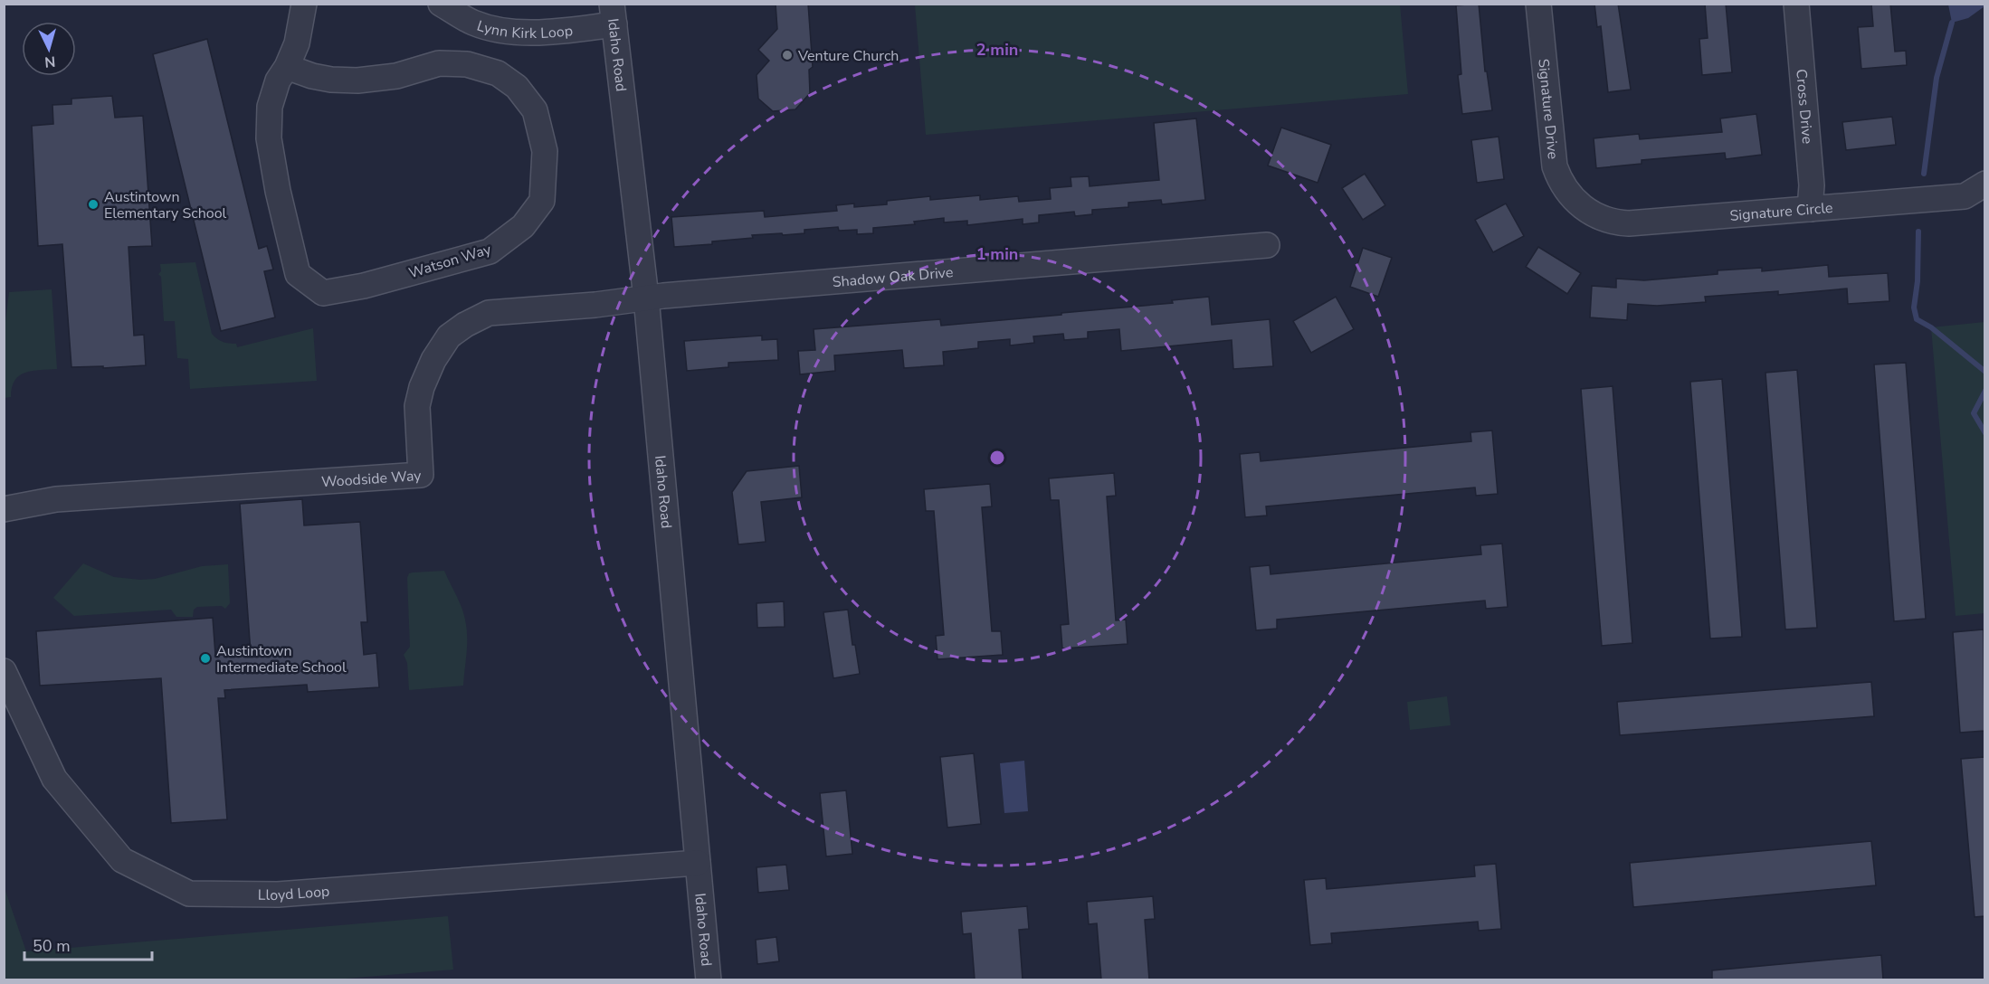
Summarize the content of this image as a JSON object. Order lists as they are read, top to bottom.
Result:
{
  "streets": {
    "street": [
      "Lynn Kirk Loop",
      "Idaho Road",
      "Cross Drive",
      "Signature Drive",
      "Signature Circle",
      "Watson Way",
      "Shadow Oak Drive",
      "Woodside Way",
      "Lloyd Loop"
    ]
  },
  "crossings": [
    ["Lynn Kirk Loop", "Idaho Road"],
    ["Idaho Road", "Shadow Oak Drive"],
    ["Idaho Road", "Woodside Way"],
    ["Idaho Road", "Lloyd Loop"],
    ["Cross Drive", "Signature Circle"],
    ["Signature Drive", "Signature Circle"],
    ["Shadow Oak Drive", "Woodside Way"]
  ],
  "places": ["Venture Church", "Austintown Elementary School", "Austintown Intermediate School"],
  "scale_bar": "50 m",
  "north": "bottom",
  "rings": ["2 min", "1 min"]
}
